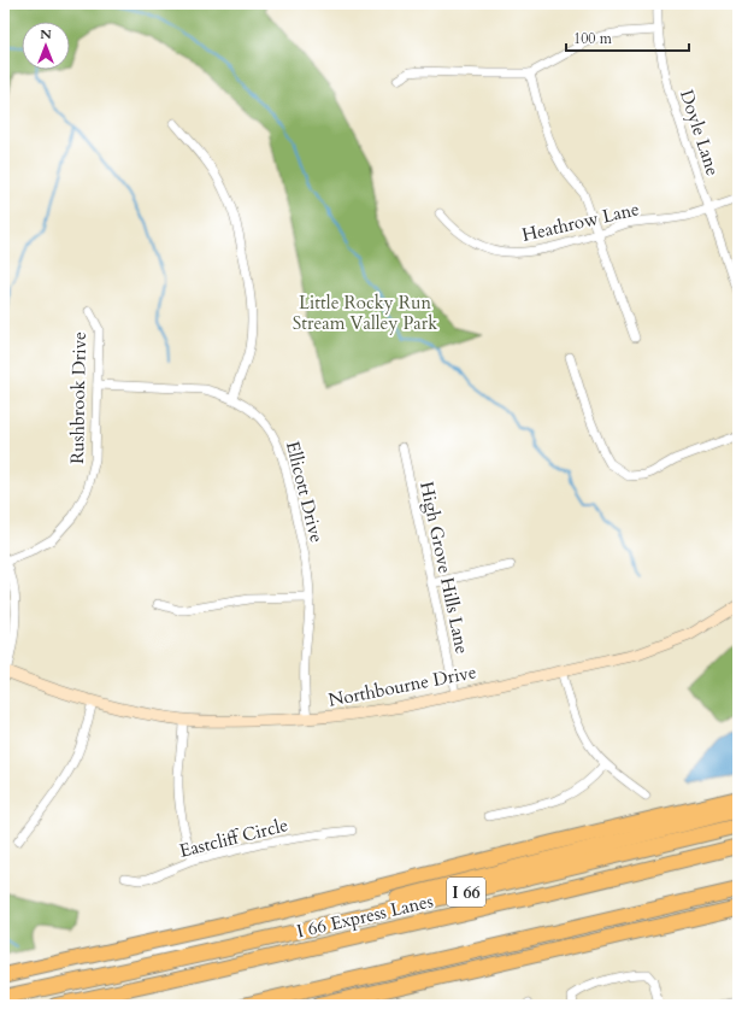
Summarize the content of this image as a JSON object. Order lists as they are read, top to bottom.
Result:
{
  "streets": {
    "highway": ["I 66", "I 66 Express Lanes"],
    "street": [
      "Doyle Lane",
      "Heathrow Lane",
      "Rushbrook Drive",
      "Ellicott Drive",
      "High Grove Hills Lane",
      "Northbourne Drive",
      "Eastcliff Circle"
    ]
  },
  "crossings": [
    ["Doyle Lane", "Heathrow Lane"],
    ["Rushbrook Drive", "Ellicott Drive"],
    ["Ellicott Drive", "Northbourne Drive"],
    ["High Grove Hills Lane", "Northbourne Drive"]
  ],
  "parks": ["Little Rocky Run Stream Valley Park"],
  "scale_bar": "100 m",
  "north": "top"
}
